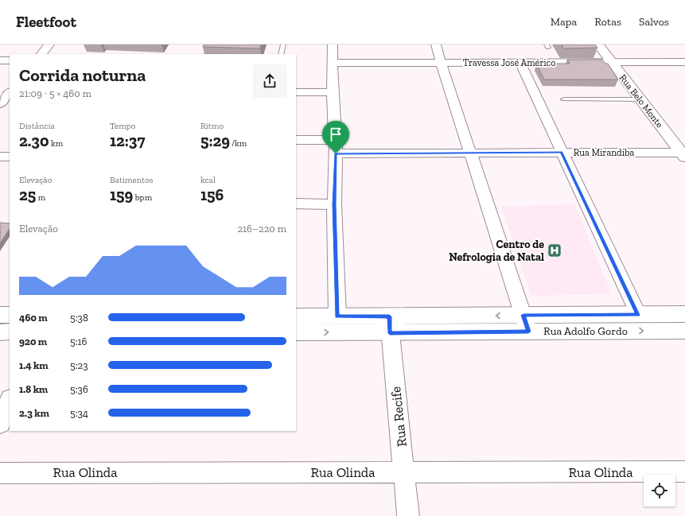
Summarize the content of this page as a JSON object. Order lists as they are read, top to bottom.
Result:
{
  "streets": {
    "main road": ["Rua Belo Monte", "Rua Adolfo Gordo"],
    "street": [
      "Travessa José Américo",
      "Rua Mirandiba",
      "Rua Recife",
      "Rua Olinda"
    ]
  },
  "crossings": [
    ["Travessa José Américo", "Rua Belo Monte"],
    ["Rua Belo Monte", "Rua Mirandiba"],
    ["Rua Adolfo Gordo", "Rua Recife"],
    ["Rua Recife", "Rua Olinda"]
  ],
  "places": {
    "hospital": ["Centro de Nefrologia de Natal"]
  },
  "page": {
    "header": "Fleetfoot",
    "nav": ["Mapa", "Rotas", "Salvos"],
    "heading": ["Corrida noturna", "21:09 · 5 × 460 m"],
    "stats": [
      ["Distância", "2.30 km"],
      ["Tempo", "12:37"],
      ["Ritmo", "5:29 /km"],
      ["Elevação", "25 m"],
      ["Batimentos", "159 bpm"],
      ["kcal", "156"]
    ],
    "chart": ["Elevação", "216–220 m"],
    "list": [
      {
        "name": "460 m",
        "note": "5:38"
      },
      {
        "name": "920 m",
        "note": "5:16"
      },
      {
        "name": "1.4 km",
        "note": "5:23"
      },
      {
        "name": "1.8 km",
        "note": "5:36"
      },
      {
        "name": "2.3 km",
        "note": "5:34"
      }
    ]
  }
}
